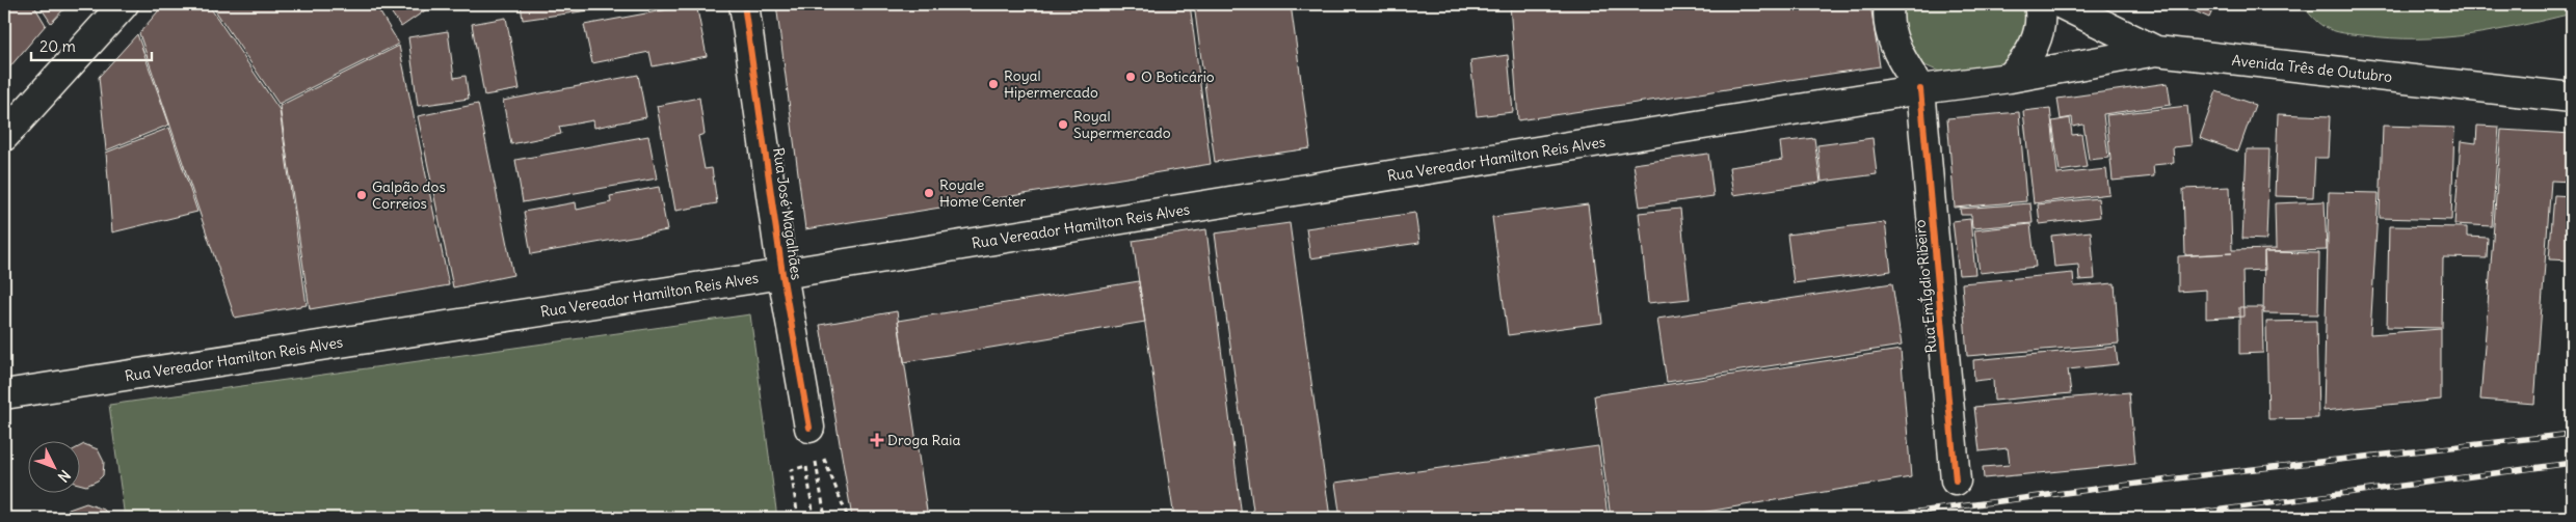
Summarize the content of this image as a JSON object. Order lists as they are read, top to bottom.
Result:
{
  "streets": {
    "main road": [
      "Avenida Três de Outubro",
      "Rua Vereador Hamilton Reis Alves",
      "Rua José Magalhães",
      "Rua EmÍgdio Ribeiro"
    ]
  },
  "crossings": [
    ["Avenida Três de Outubro", "Rua Vereador Hamilton Reis Alves"],
    ["Rua Vereador Hamilton Reis Alves", "Rua José Magalhães"],
    ["Rua Vereador Hamilton Reis Alves", "Rua EmÍgdio Ribeiro"]
  ],
  "places": {
    "other": [
      "O Boticário",
      "Royal Hipermercado",
      "Royal Supermercado",
      "Royale Home Center",
      "Galpão dos Correios"
    ],
    "health": ["Droga Raia"]
  },
  "scale_bar": "20 m",
  "north": "bottom right"
}
